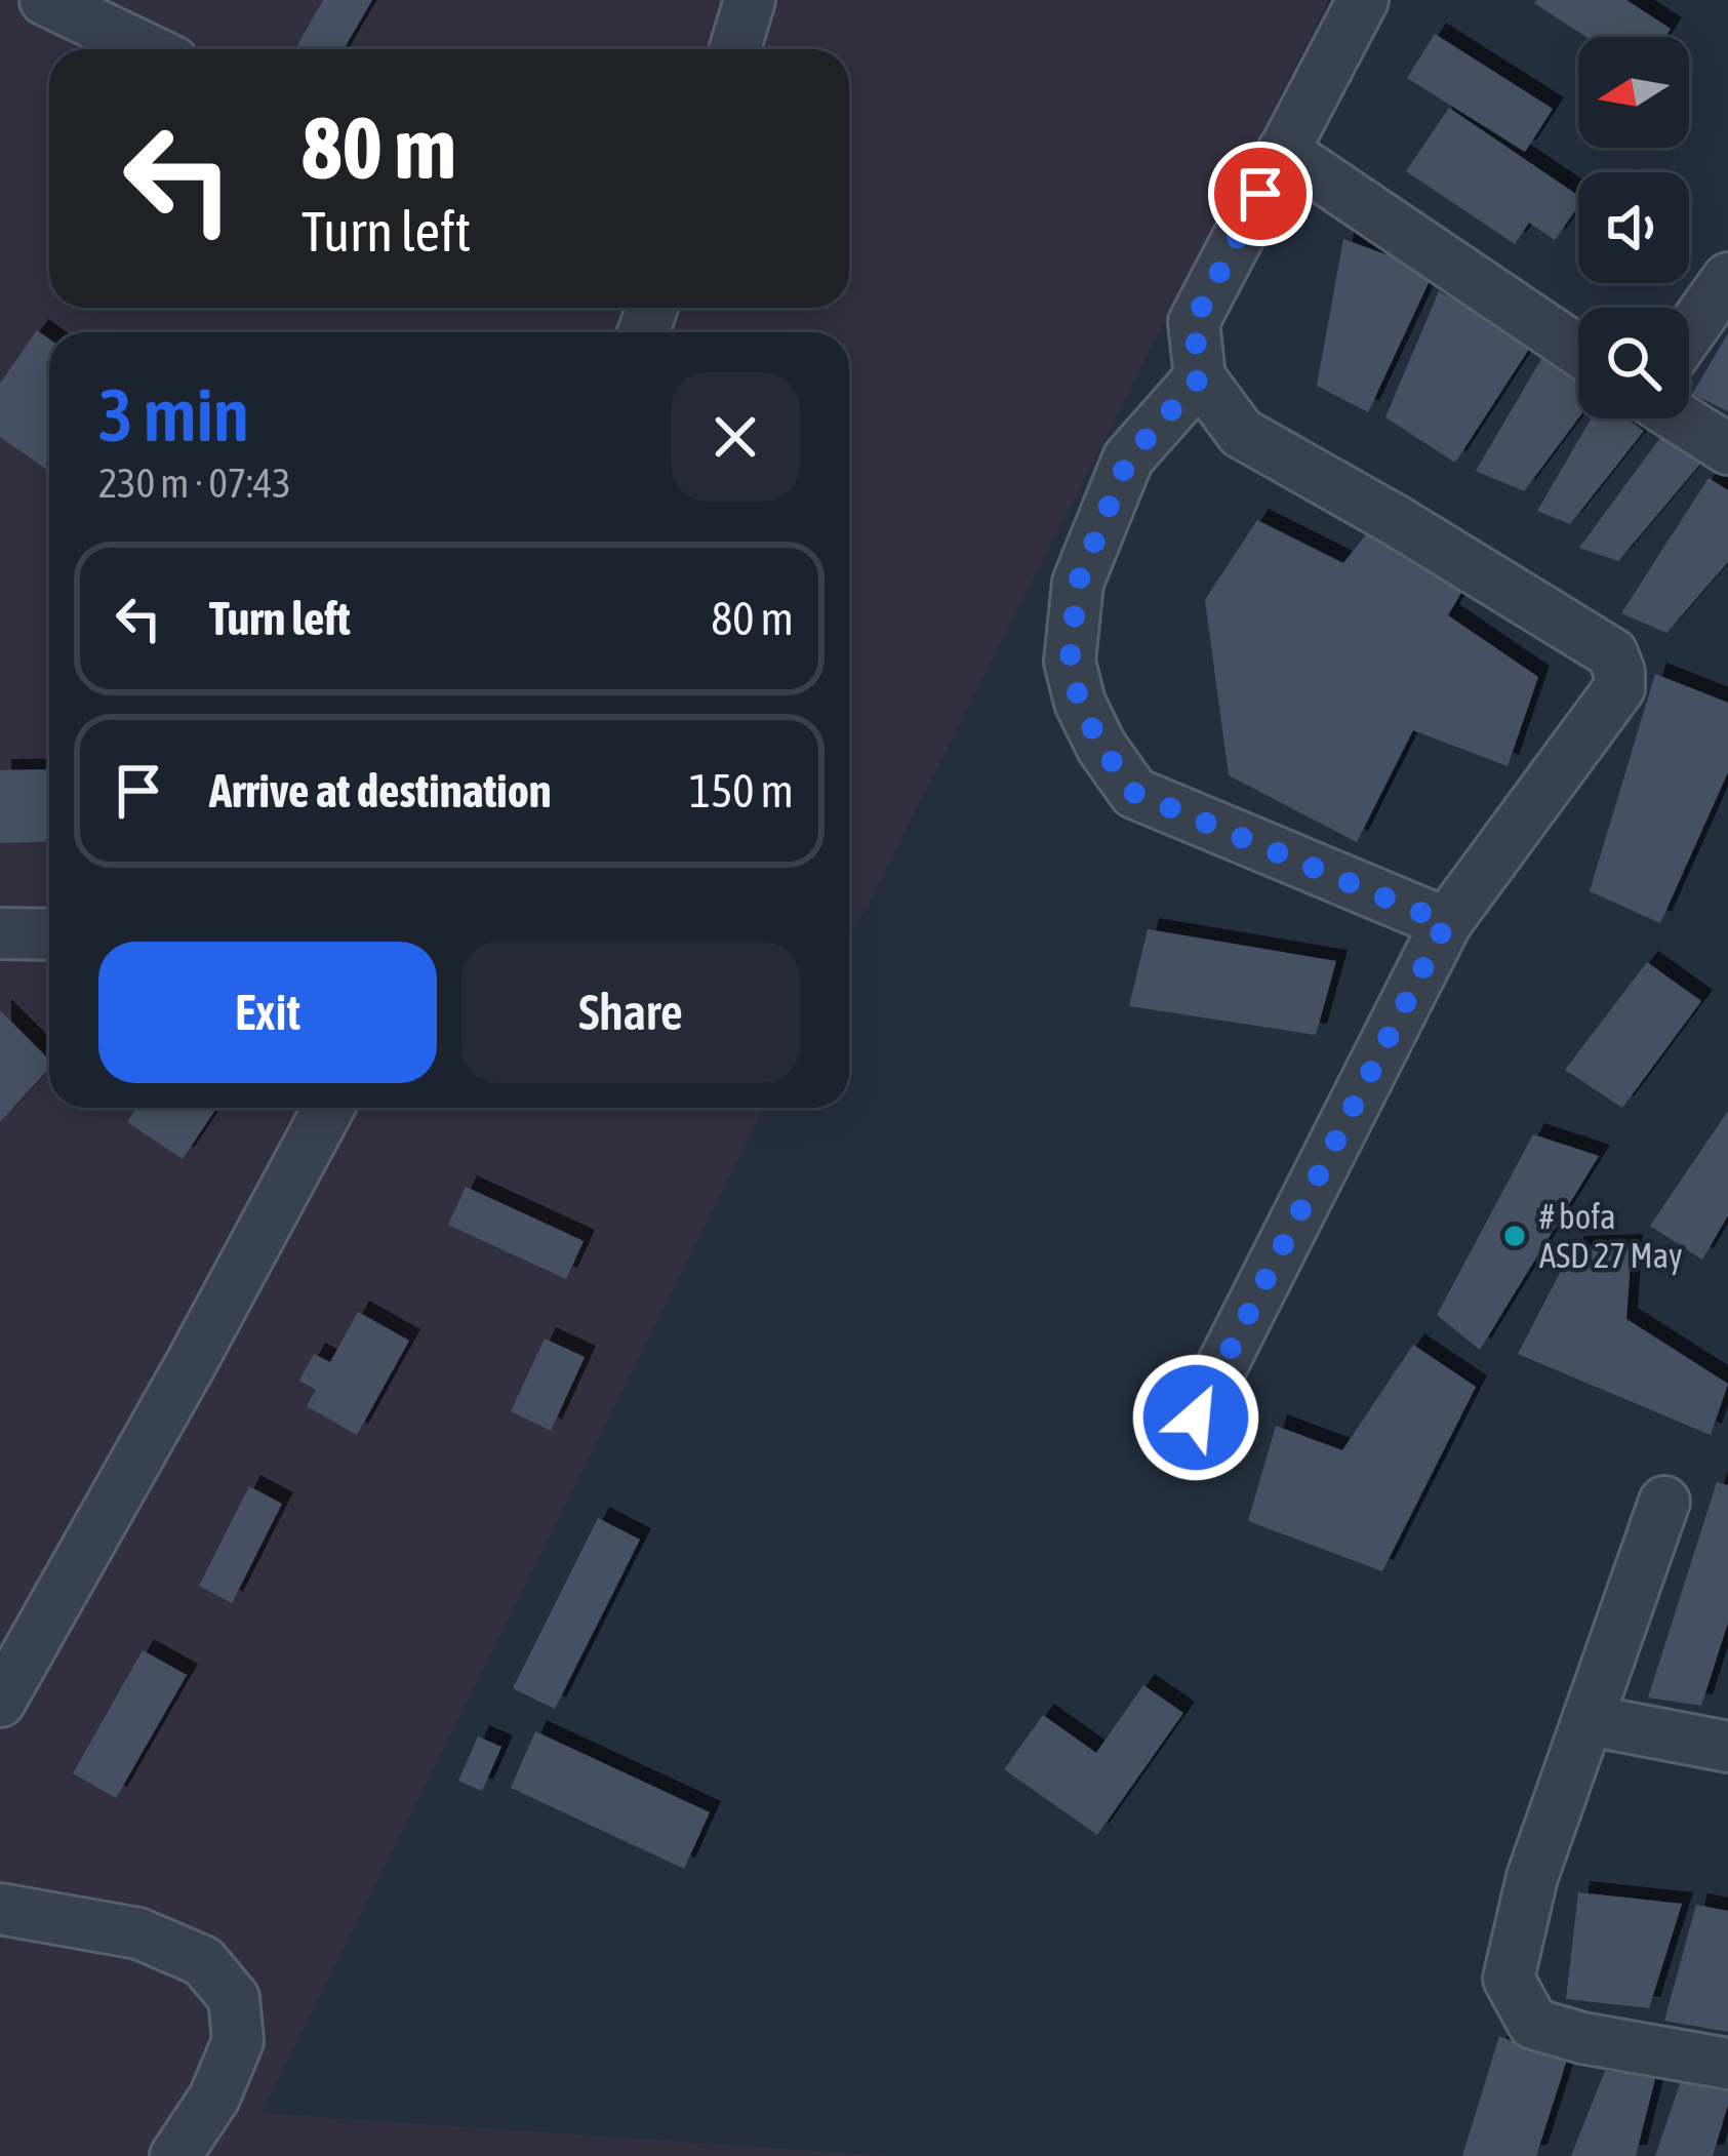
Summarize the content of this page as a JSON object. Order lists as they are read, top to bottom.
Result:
{
  "places": ["# bofa ASD 27 May"],
  "north": "left",
  "page": {
    "turn": ["80 m", "Turn left"],
    "heading": ["3 min", "230 m · 07:43"],
    "list": [
      {
        "name": "Turn left",
        "value": "80 m"
      },
      {
        "name": "Arrive at destination",
        "value": "150 m"
      }
    ],
    "buttons": ["Exit", "Share"]
  }
}
